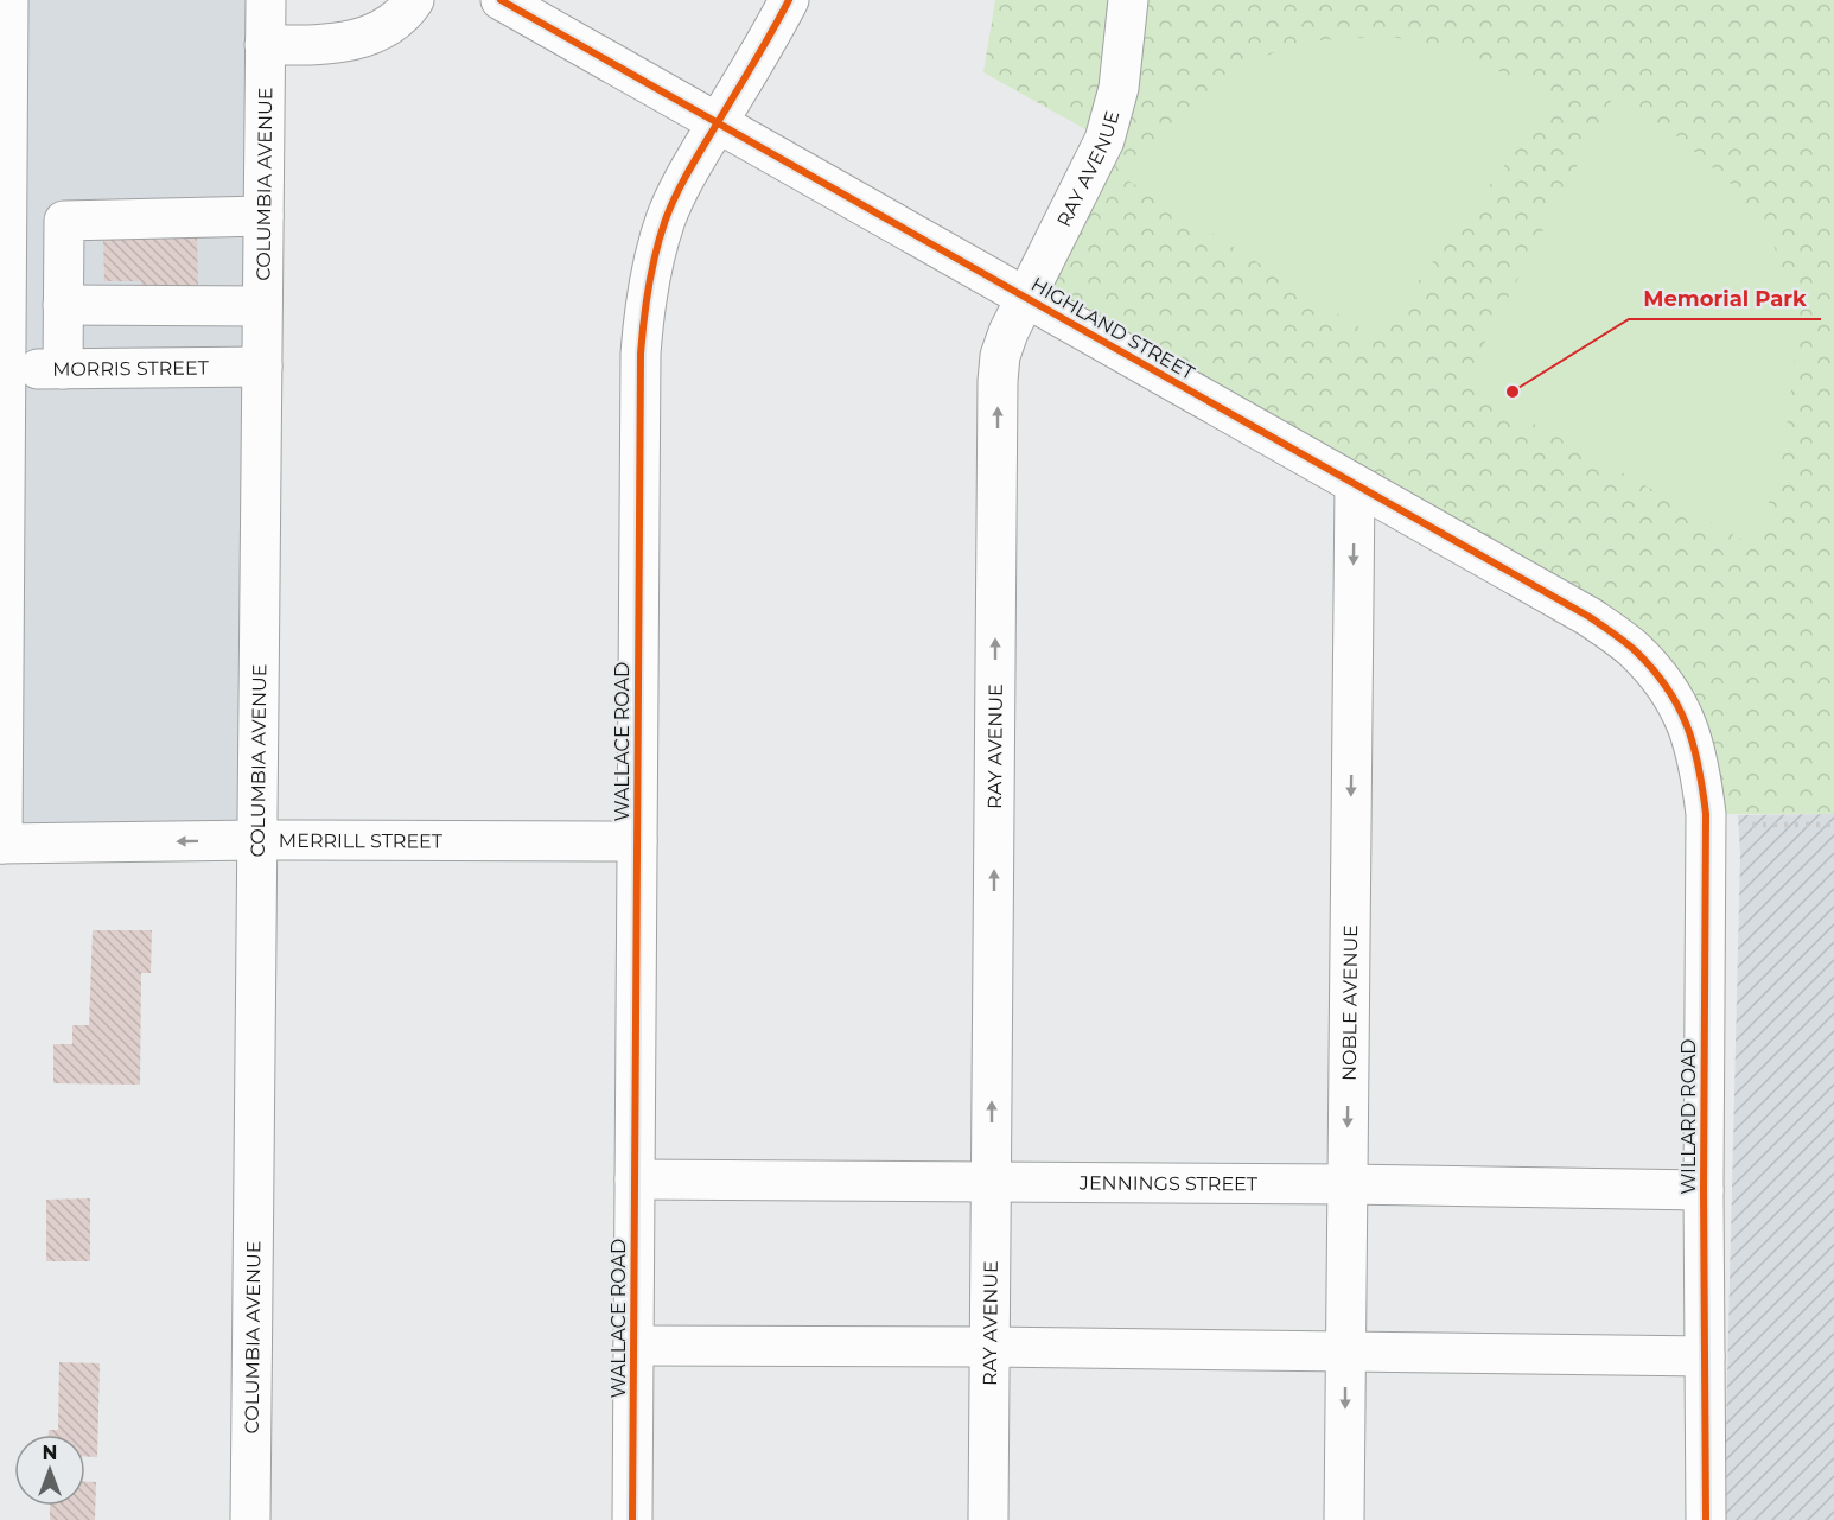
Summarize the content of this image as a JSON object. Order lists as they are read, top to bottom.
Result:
{
  "streets": {
    "street": [
      "RAY AVENUE",
      "COLUMBIA AVENUE",
      "HIGHLAND STREET",
      "MORRIS STREET",
      "WALLACE ROAD",
      "MERRILL STREET",
      "NOBLE AVENUE",
      "WILLARD ROAD",
      "JENNINGS STREET"
    ]
  },
  "crossings": [
    ["RAY AVENUE", "HIGHLAND STREET"],
    ["RAY AVENUE", "JENNINGS STREET"],
    ["COLUMBIA AVENUE", "MORRIS STREET"],
    ["COLUMBIA AVENUE", "MERRILL STREET"],
    ["HIGHLAND STREET", "WALLACE ROAD"],
    ["HIGHLAND STREET", "NOBLE AVENUE"],
    ["HIGHLAND STREET", "WILLARD ROAD"],
    ["WALLACE ROAD", "MERRILL STREET"],
    ["WALLACE ROAD", "JENNINGS STREET"],
    ["NOBLE AVENUE", "JENNINGS STREET"],
    ["WILLARD ROAD", "JENNINGS STREET"]
  ],
  "one_way": ["RAY AVENUE", "MERRILL STREET", "NOBLE AVENUE"],
  "places": ["Memorial Park"],
  "north": "top"
}
